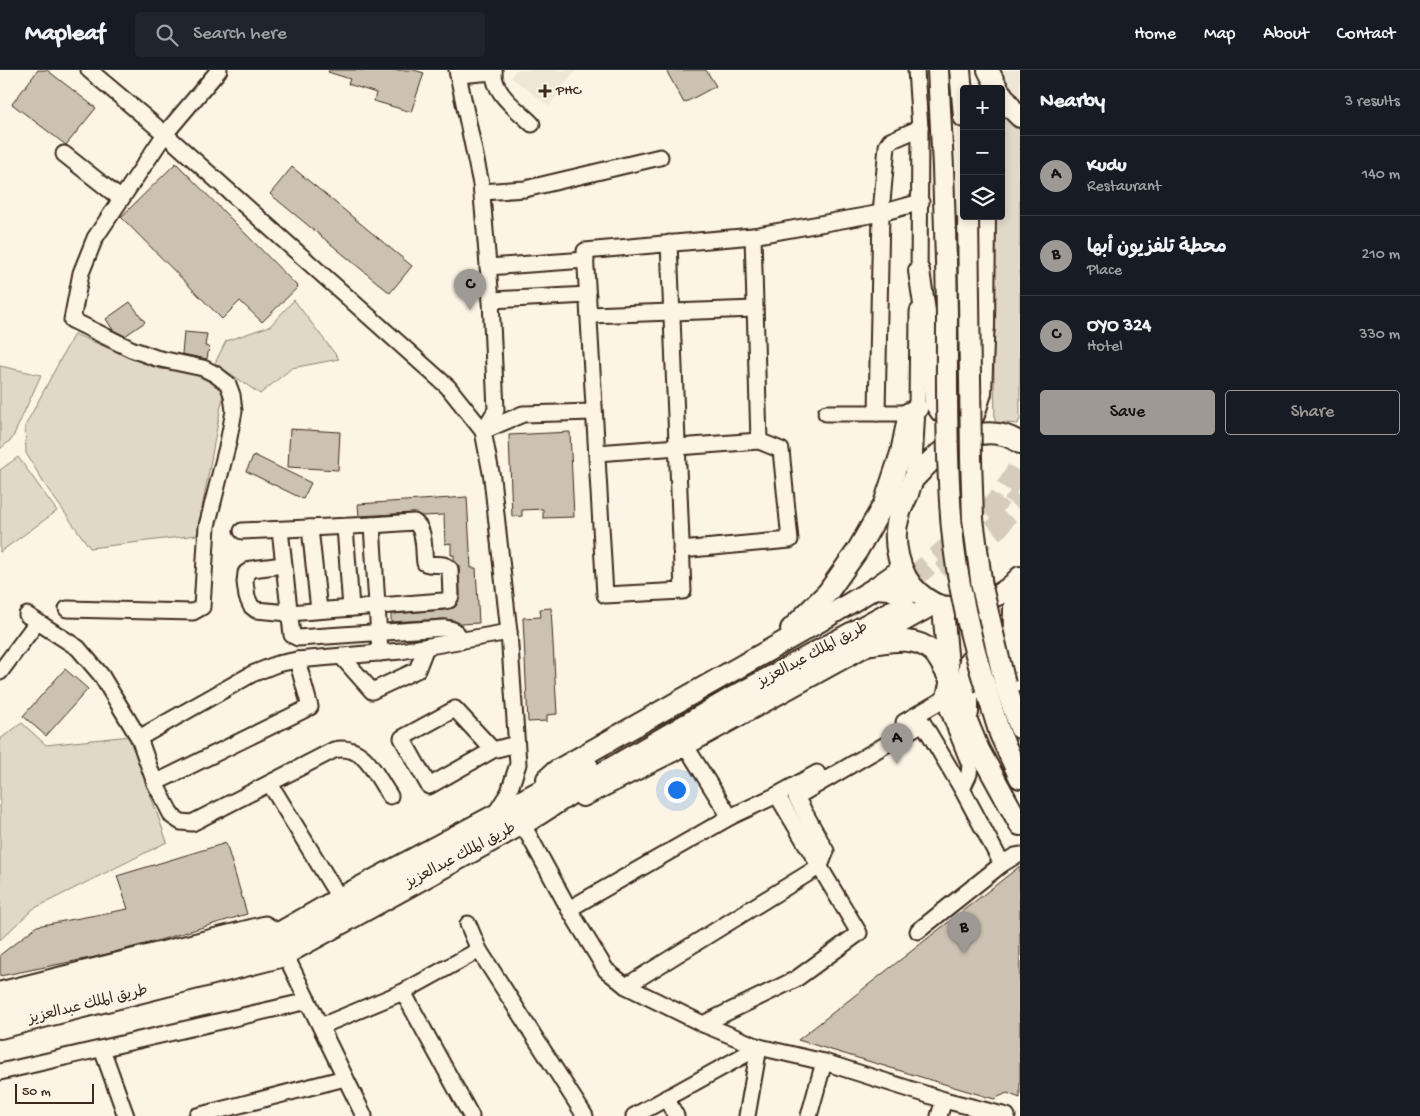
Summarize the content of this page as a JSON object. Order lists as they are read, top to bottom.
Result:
{
  "streets": {
    "highway": ["طريق الملك عبدالعزيز"]
  },
  "places": {
    "health": ["PHC"]
  },
  "scale_bar": "50 m",
  "page": {
    "header": "Mapleaf",
    "search": "Search here",
    "nav": [
      "Home",
      "Map",
      "About",
      "Contact"
    ],
    "heading": ["Nearby", "3 results"],
    "map_buttons": ["+", "−"],
    "list": [
      {
        "mark": "A",
        "name": "Kudu",
        "note": "Restaurant",
        "value": "140 m"
      },
      {
        "mark": "B",
        "name": "محطة تلفزيون أبها",
        "note": "Place",
        "value": "210 m"
      },
      {
        "mark": "C",
        "name": "OYO 324",
        "note": "Hotel",
        "value": "330 m"
      }
    ],
    "pins": ["C", "A", "B"],
    "buttons": ["Save", "Share"],
    "scale": "50 m"
  }
}
